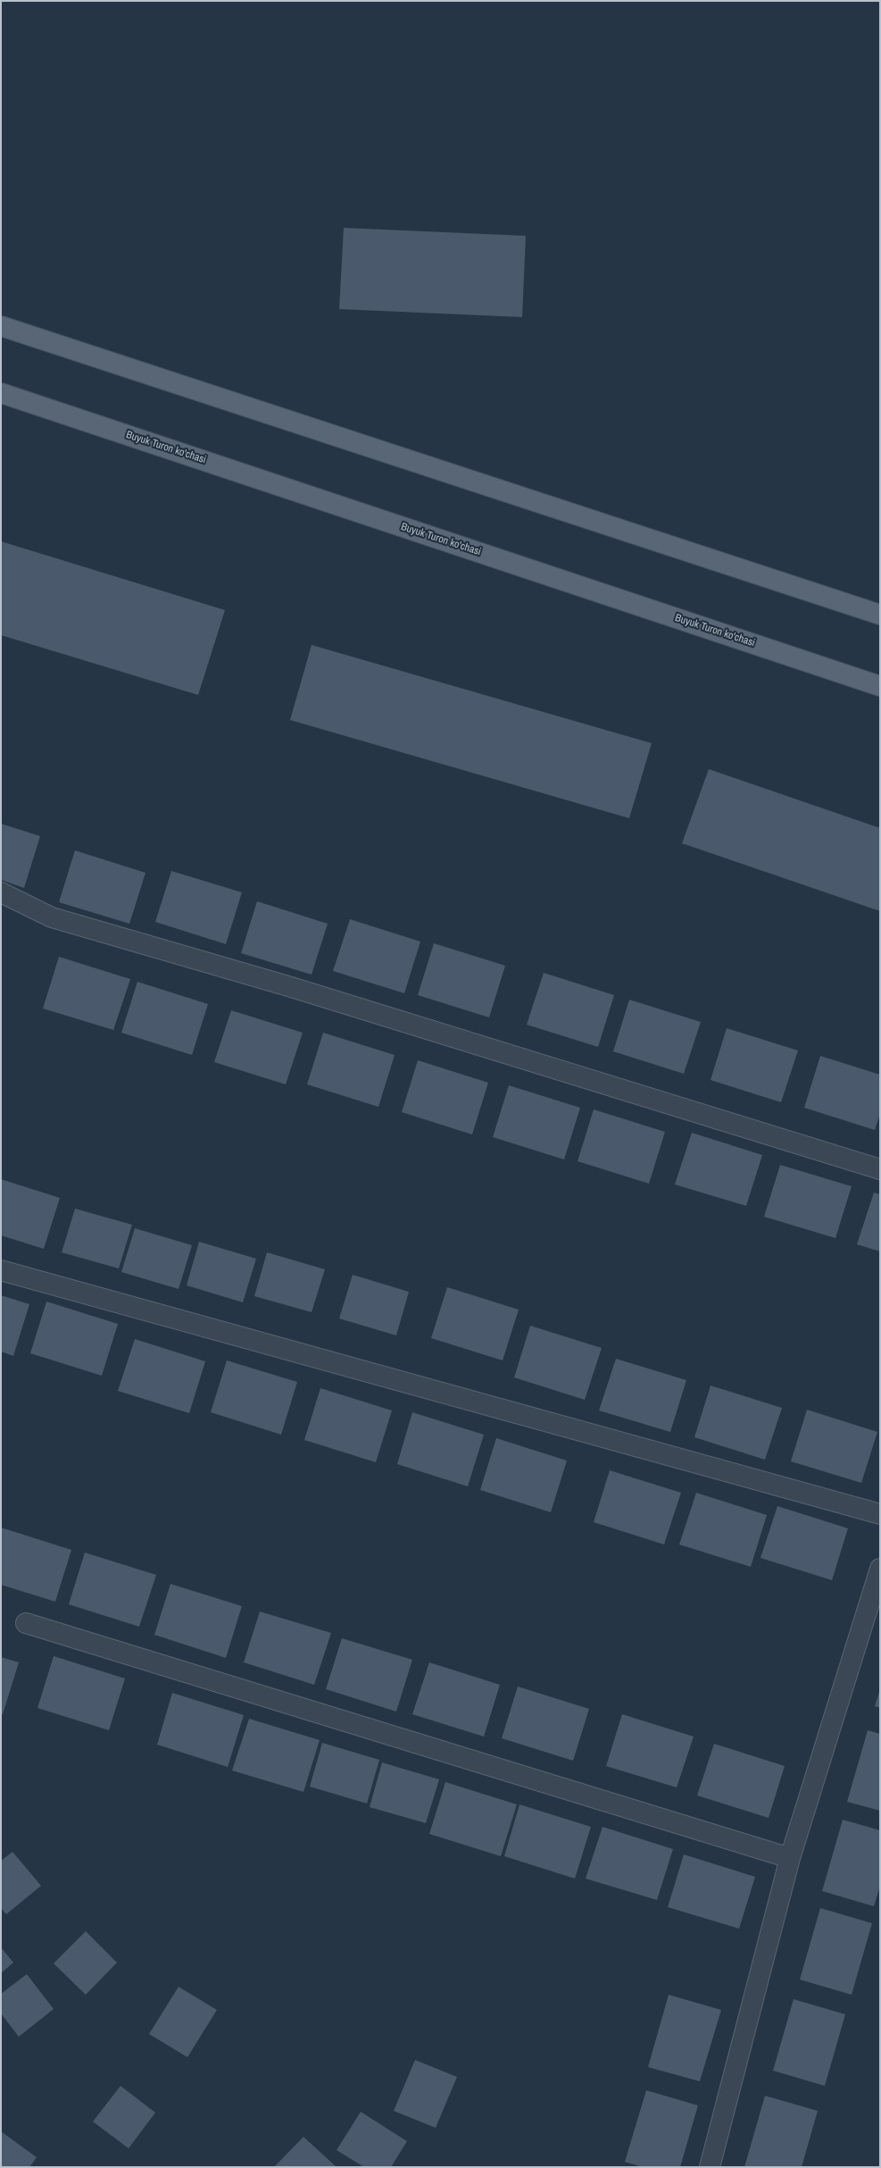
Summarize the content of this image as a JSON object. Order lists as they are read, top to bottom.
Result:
{
  "streets": {
    "main road": ["Buyuk Turon ko'chasi"]
  }
}
